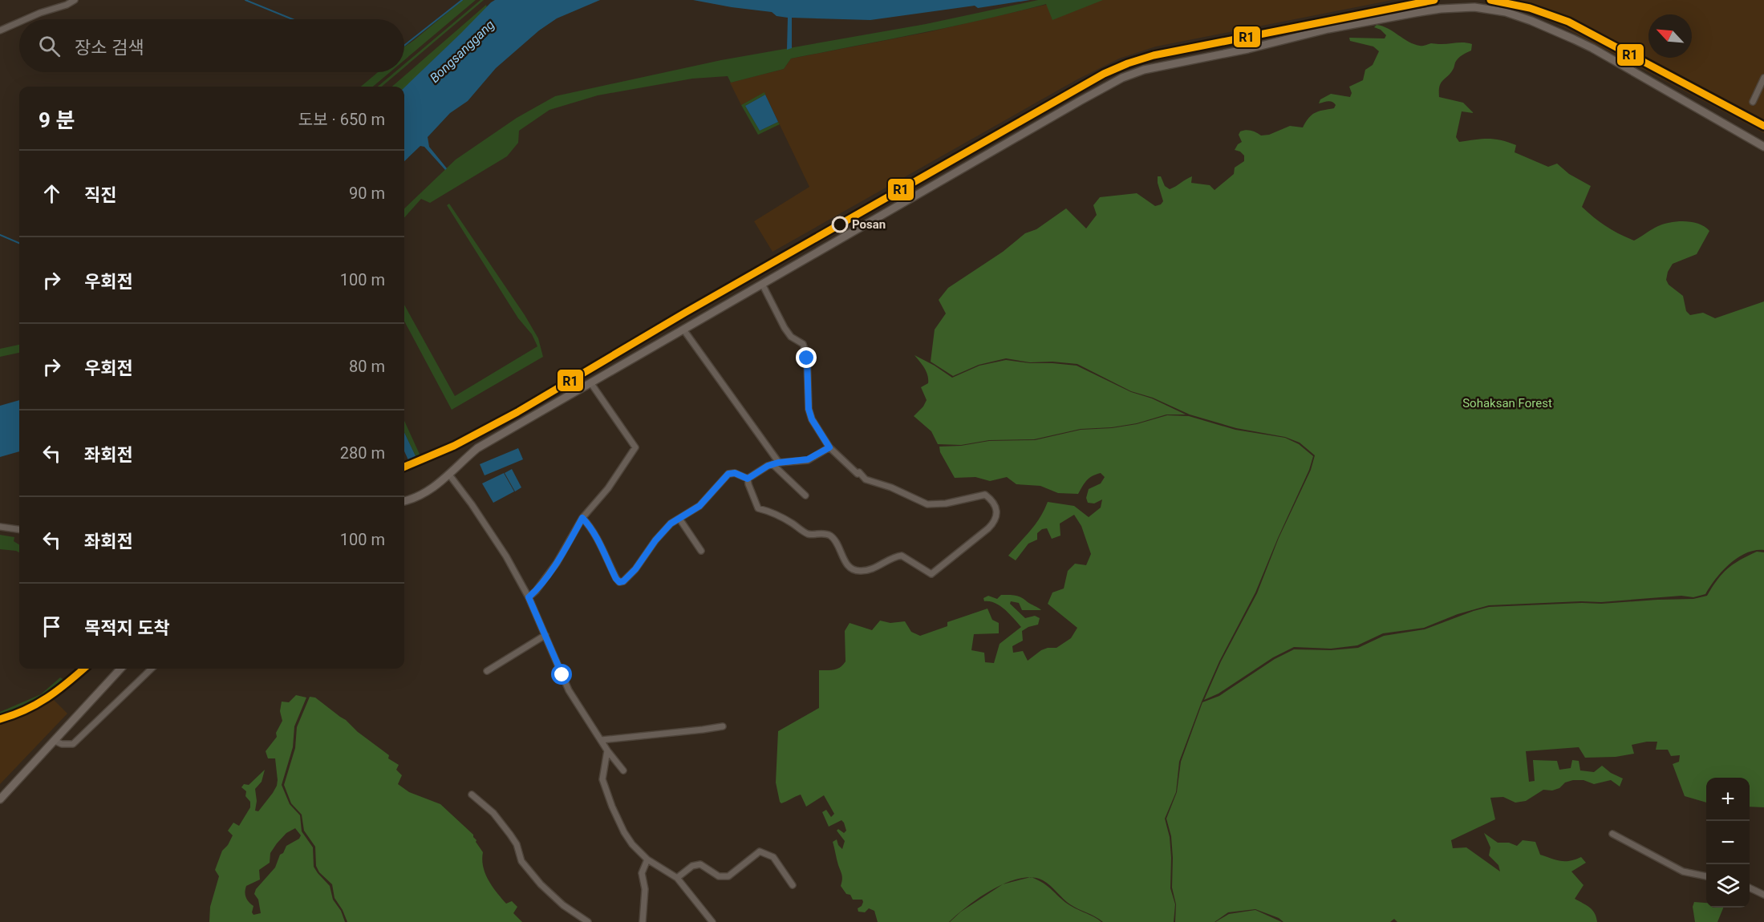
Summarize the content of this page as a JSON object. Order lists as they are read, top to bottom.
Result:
{
  "water": ["Bongsanggang"],
  "parks": ["Sohaksan Forest"],
  "places": ["Posan"],
  "lines": ["transit line R1"],
  "north": "top left",
  "page": {
    "search": "장소 검색",
    "heading": ["9 분", "도보 · 650 m"],
    "list": [
      ["직진", "90 m"],
      ["우회전", "100 m"],
      ["우회전", "80 m"],
      ["좌회전", "280 m"],
      ["좌회전", "100 m"],
      "목적지 도착"
    ],
    "map_buttons": ["+", "−"]
  }
}
